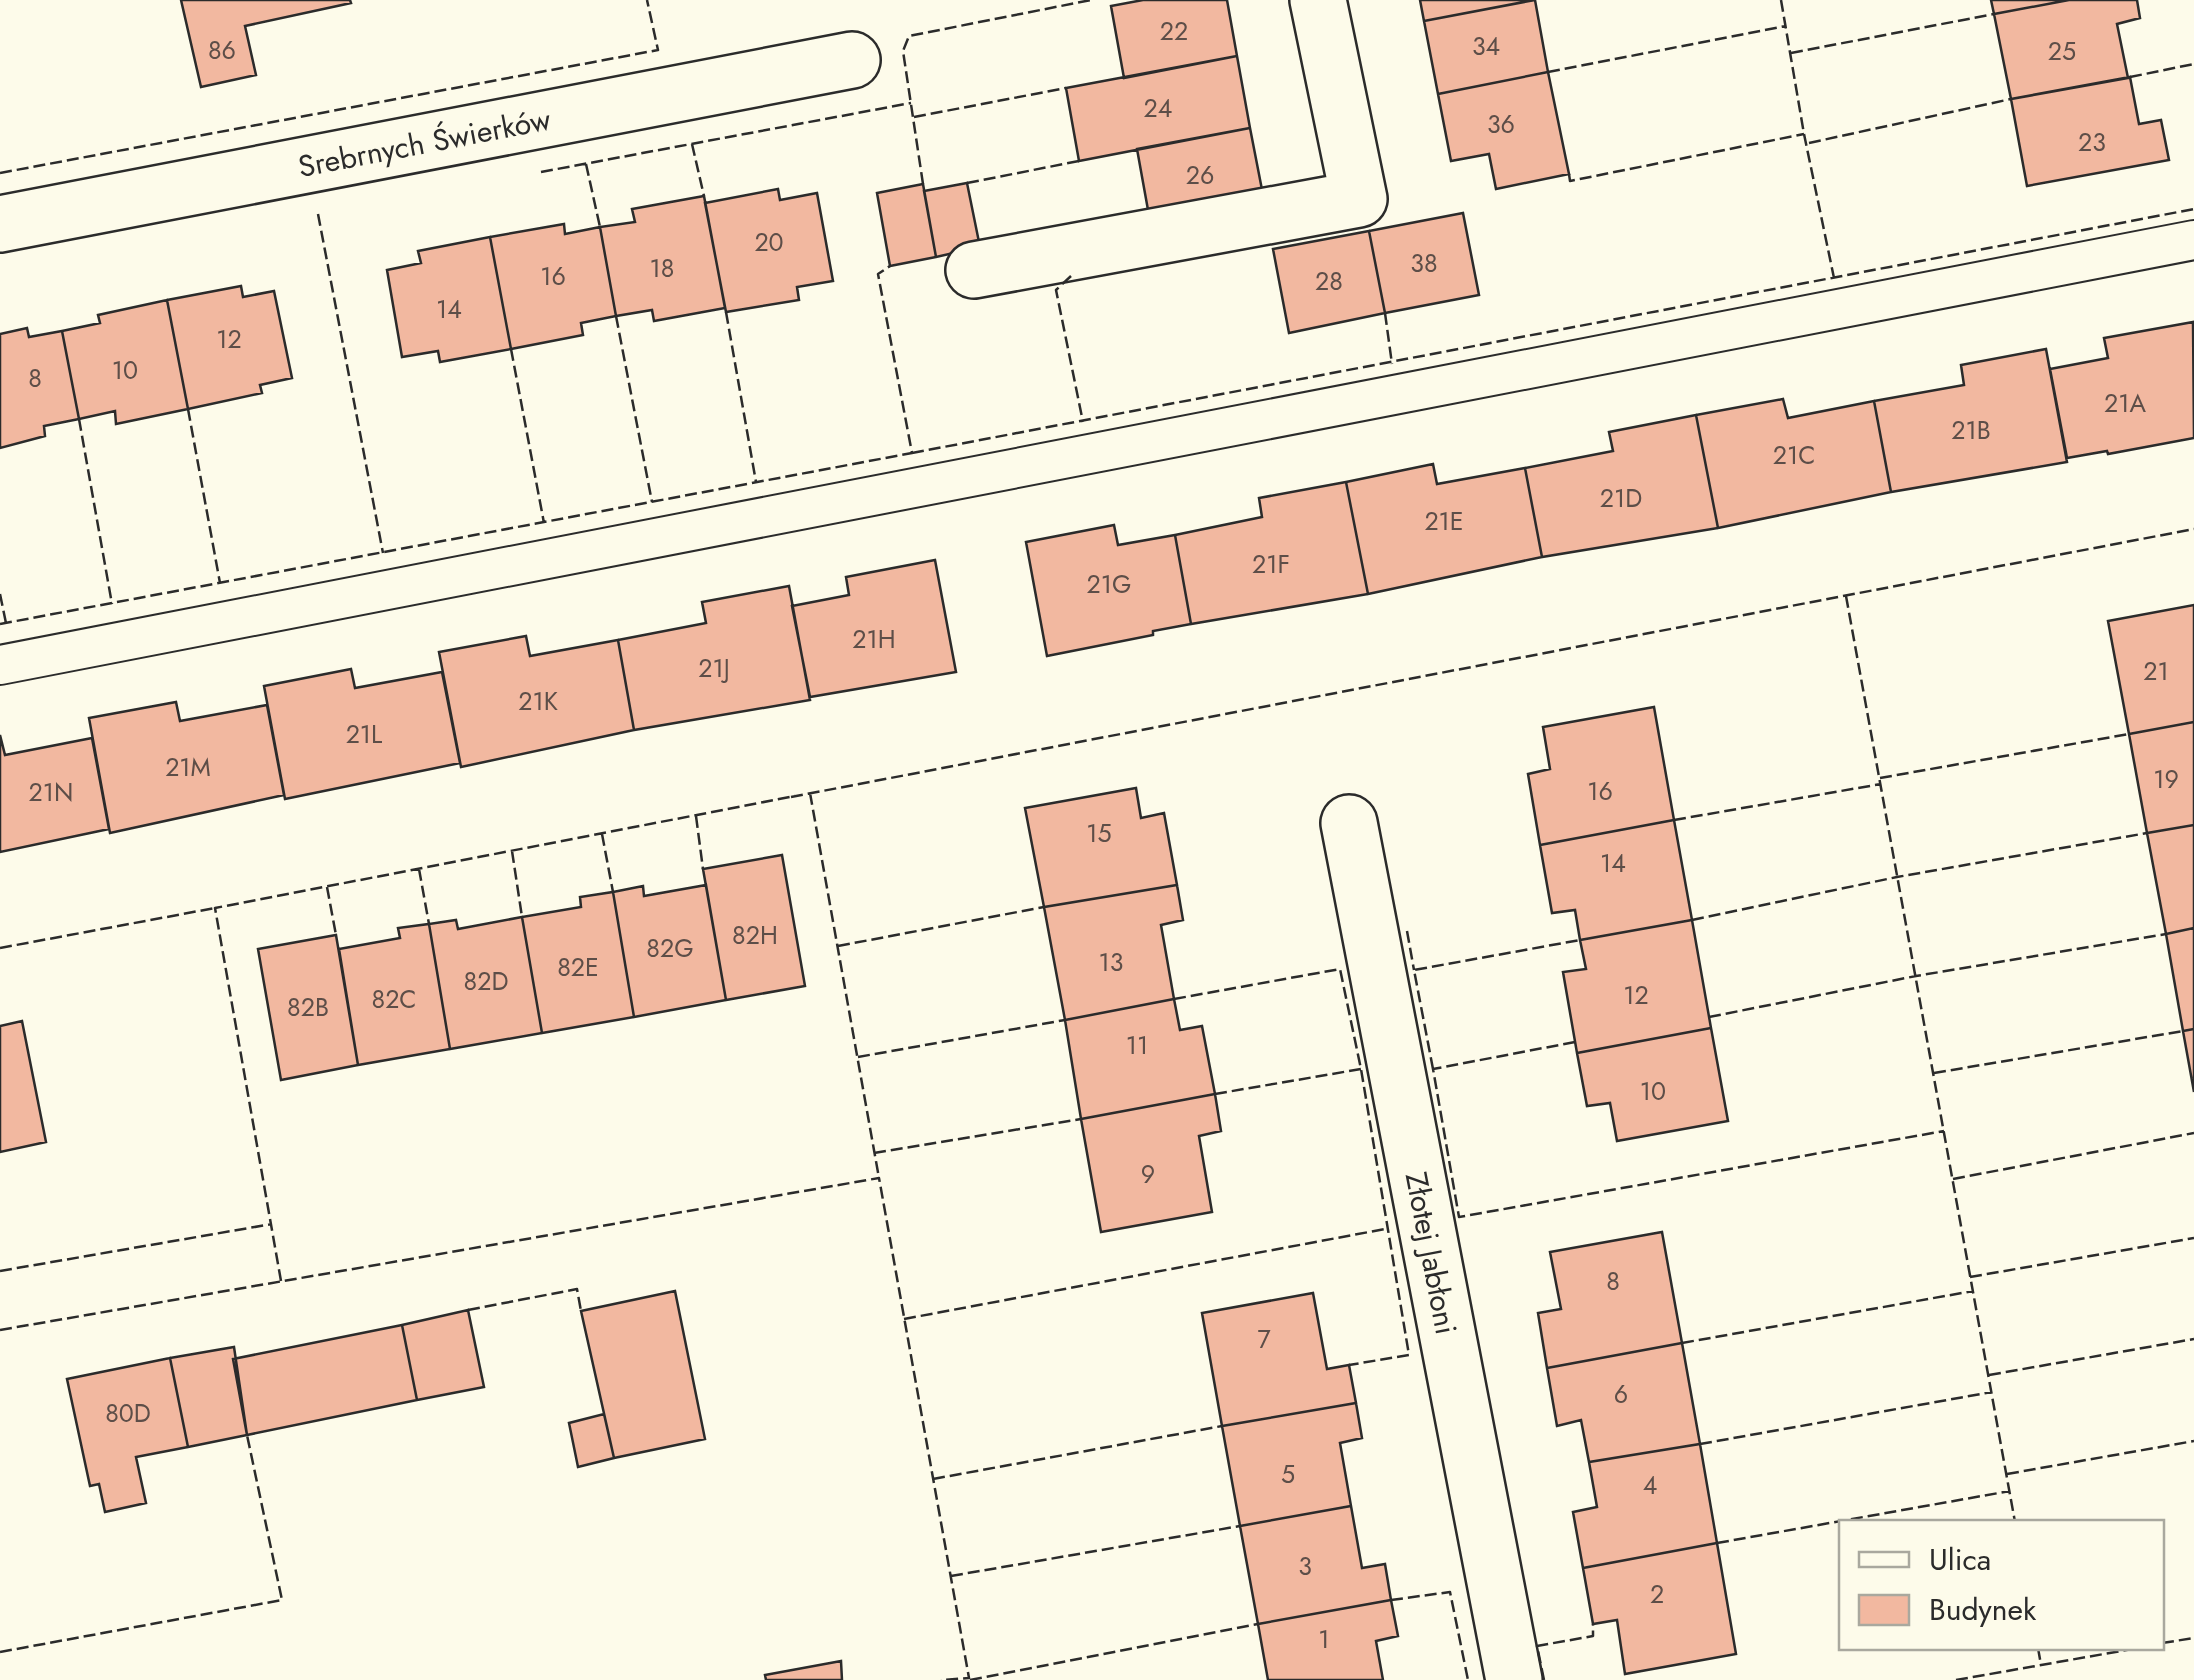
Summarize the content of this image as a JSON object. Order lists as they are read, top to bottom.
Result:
{
  "streets": {
    "street": ["Srebrnych Świerków", "Złotej Jabłoni"]
  },
  "house_numbers": [
    "22",
    "34",
    "86",
    "25",
    "24",
    "36",
    "23",
    "26",
    "20",
    "38",
    "18",
    "16",
    "28",
    "14",
    "12",
    "10",
    "8",
    "21A",
    "21B",
    "21C",
    "21D",
    "21E",
    "21F",
    "21G",
    "21H",
    "21J",
    "21",
    "21K",
    "21L",
    "21M",
    "19",
    "16",
    "21N",
    "15",
    "14",
    "82H",
    "82G",
    "13",
    "82E",
    "82D",
    "12",
    "82C",
    "82B",
    "11",
    "10",
    "9",
    "8",
    "7",
    "6",
    "80D",
    "5",
    "4",
    "3",
    "2",
    "1"
  ],
  "legend": ["Ulica", "Budynek"]
}
